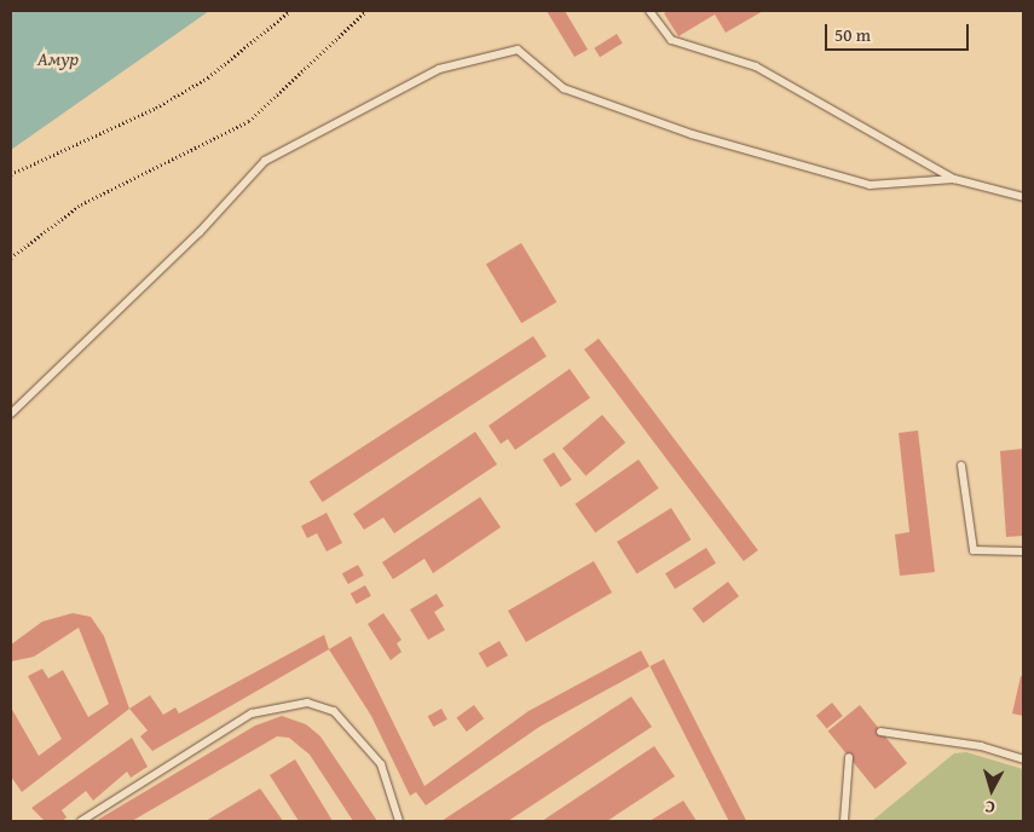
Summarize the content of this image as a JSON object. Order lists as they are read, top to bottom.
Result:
{
  "water": ["Амур"],
  "scale_bar": "50 m",
  "north": "bottom"
}
